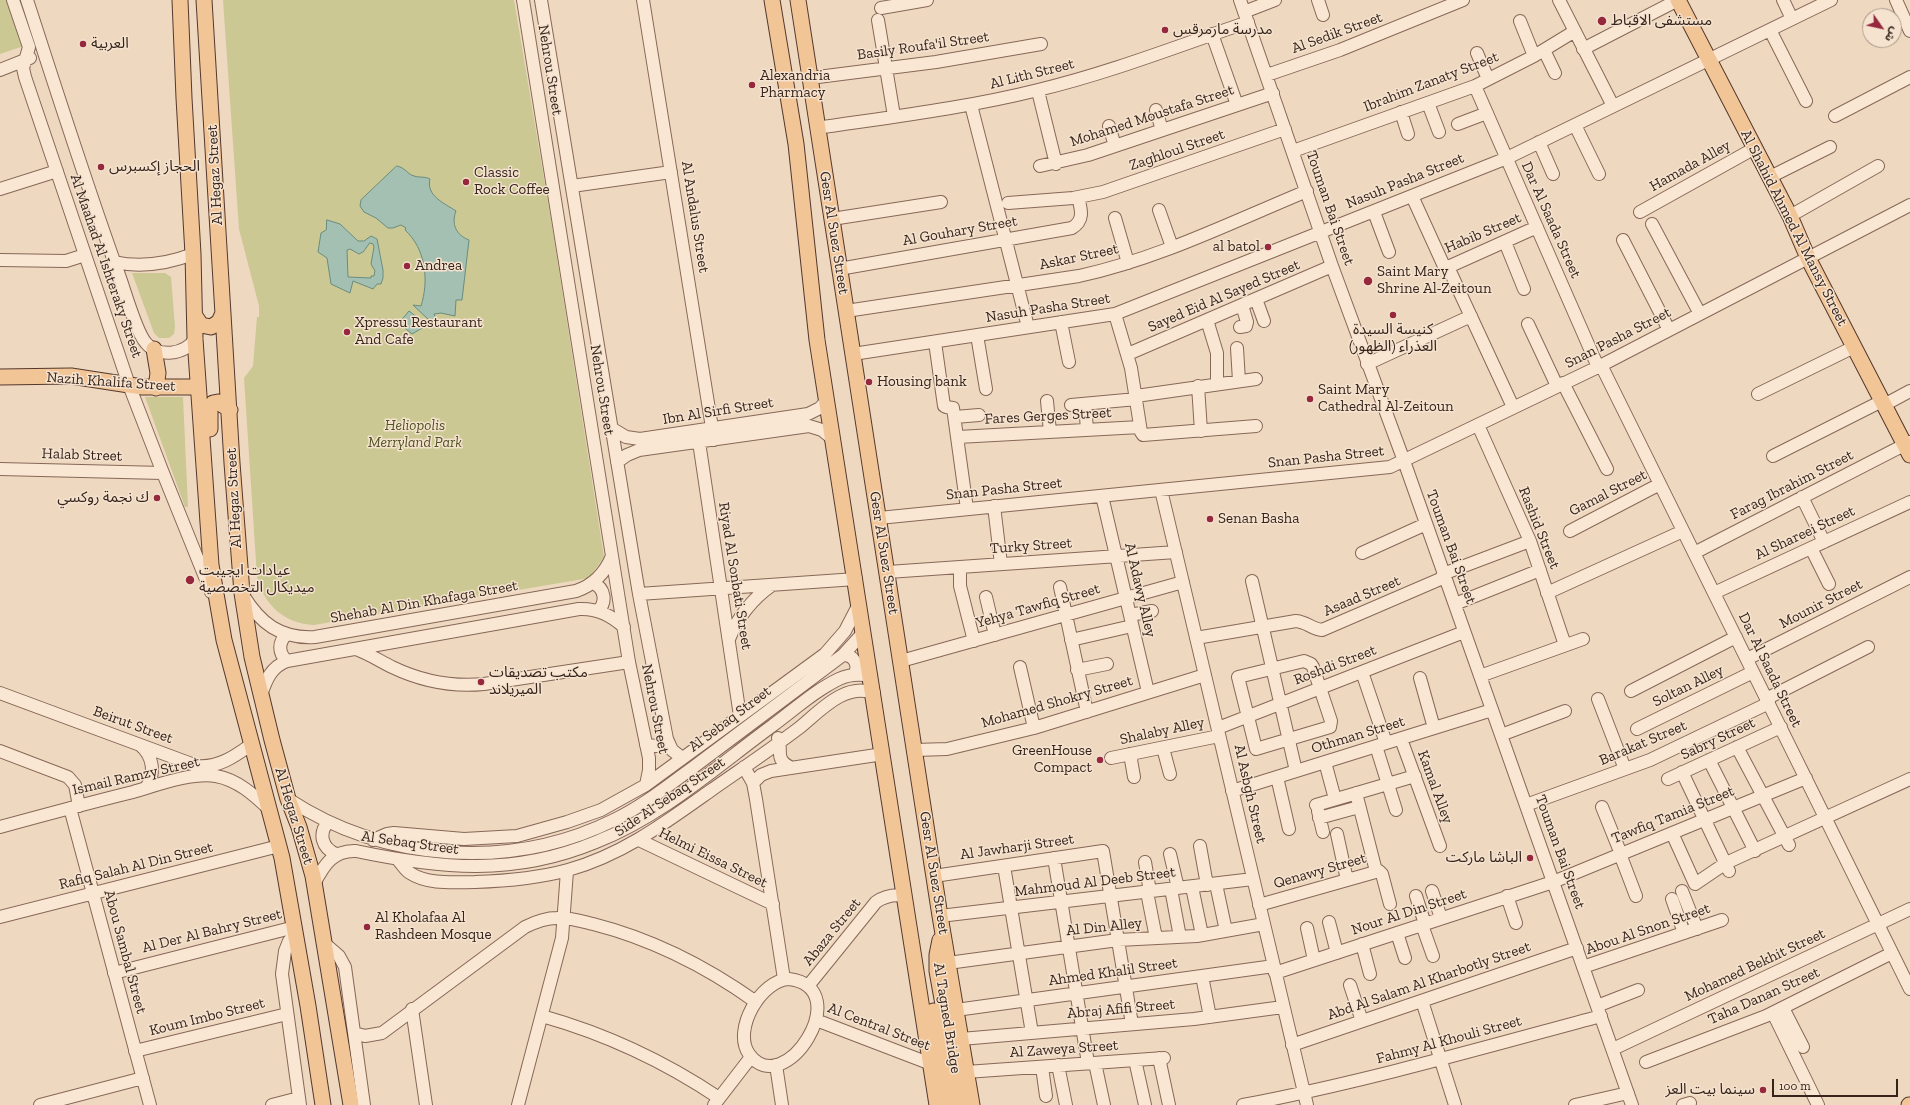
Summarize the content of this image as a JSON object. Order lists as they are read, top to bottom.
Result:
{
  "streets": {
    "main road": [
      "Al Hegaz Street",
      "Al Shahid Ahmed Al Mansy Street",
      "Gesr Al Suez Street",
      "Nazih Khalifa Street",
      "Al Tagned Bridge"
    ],
    "street": [
      "Al Sedik Street",
      "Basily Roufa'il Street",
      "Nehrou Street",
      "Al Lith Street",
      "Ibrahim Zanaty Street",
      "Mohamed Moustafa Street",
      "Zaghloul Street",
      "Hamada Alley",
      "Nasuh Pasha Street",
      "Touman Bai Street",
      "Al Andalus Street",
      "Dar Al Saada Street",
      "Al Gouhary Street",
      "Habib Street",
      "Askar Street",
      "Al Maahad Al Ishteraky Street",
      "Sayed Eid Al Sayed Street",
      "Snan Pasha Street",
      "Ibn Al Sirfi Street",
      "Fares Gerges Street",
      "Halab Street",
      "Farag Ibrahim Street",
      "Gamal Street",
      "Rashid Street",
      "Al Shareei Street",
      "Turky Street",
      "Riyad Al Sonbati Street",
      "Al Adawy Alley",
      "Asaad Street",
      "Shehab Al Din Khafaga Street",
      "Mounir Street",
      "Yehya Tawfiq Street",
      "Roshdi Street",
      "Soltan Alley",
      "Mohamed Shokry Street",
      "Al Sebaq Street",
      "Beirut Street",
      "Shalaby Alley",
      "Othman Street",
      "Sabry Street",
      "Barakat Street",
      "Ismail Ramzy Street",
      "Kamal Alley",
      "Al Asbgh Street",
      "Side Al Sebaq Street",
      "Tawfiq Tamia Street",
      "Al Jawharji Street",
      "Helmi Eissa Street",
      "Rafiq Salah Al Din Street",
      "Qenawy Street",
      "Mahmoud Al Deeb Street",
      "Nour Al Din Street",
      "Al Din Alley",
      "Abou Al Snon Street",
      "Al Der Al Bahry Street",
      "Abaza Street",
      "Abou Sambal Street",
      "Mohamed Bekhit Street",
      "Ahmed Khalil Street",
      "Abd Al Salam Al Kharbotly Street",
      "Taha Danan Street",
      "Abraj Afifi Street",
      "Koum Imbo Street",
      "Al Central Street",
      "Fahmy Al Khouli Street",
      "Al Zaweya Street"
    ]
  },
  "crossings": [
    ["Al Sedik Street", "Touman Bai Street"],
    ["Basily Roufa'il Street", "Gesr Al Suez Street"],
    ["Nehrou Street", "Ibn Al Sirfi Street"],
    ["Nehrou Street", "Shehab Al Din Khafaga Street"],
    ["Nehrou Street", "Side Al Sebaq Street"],
    ["Al Lith Street", "Touman Bai Street"],
    ["Al Lith Street", "Gesr Al Suez Street"],
    ["Ibrahim Zanaty Street", "Touman Bai Street"],
    ["Ibrahim Zanaty Street", "Dar Al Saada Street"],
    ["Mohamed Moustafa Street", "Touman Bai Street"],
    ["Zaghloul Street", "Touman Bai Street"],
    ["Zaghloul Street", "Al Gouhary Street"],
    ["Hamada Alley", "Al Shahid Ahmed Al Mansy Street"],
    ["Al Hegaz Street", "Al Maahad Al Ishteraky Street"],
    ["Al Hegaz Street", "Nazih Khalifa Street"],
    ["Al Hegaz Street", "Shehab Al Din Khafaga Street"],
    ["Al Hegaz Street", "Al Sebaq Street"],
    ["Al Hegaz Street", "Beirut Street"],
    ["Al Hegaz Street", "Ismail Ramzy Street"],
    ["Al Hegaz Street", "Rafiq Salah Al Din Street"],
    ["Al Hegaz Street", "Al Der Al Bahry Street"],
    ["Nasuh Pasha Street", "Touman Bai Street"],
    ["Nasuh Pasha Street", "Dar Al Saada Street"],
    ["Nasuh Pasha Street", "Al Shahid Ahmed Al Mansy Street"],
    ["Nasuh Pasha Street", "Gesr Al Suez Street"],
    ["Touman Bai Street", "Askar Street"],
    ["Touman Bai Street", "Sayed Eid Al Sayed Street"],
    ["Touman Bai Street", "Snan Pasha Street"],
    ["Touman Bai Street", "Asaad Street"],
    ["Touman Bai Street", "Roshdi Street"],
    ["Touman Bai Street", "Othman Street"],
    ["Touman Bai Street", "Barakat Street"],
    ["Touman Bai Street", "Tawfiq Tamia Street"],
    ["Touman Bai Street", "Nour Al Din Street"],
    ["Touman Bai Street", "Abou Al Snon Street"],
    ["Touman Bai Street", "Mohamed Bekhit Street"],
    ["Touman Bai Street", "Abd Al Salam Al Kharbotly Street"],
    ["Touman Bai Street", "Fahmy Al Khouli Street"],
    ["Al Andalus Street", "Ibn Al Sirfi Street"],
    ["Dar Al Saada Street", "Habib Street"],
    ["Dar Al Saada Street", "Snan Pasha Street"],
    ["Dar Al Saada Street", "Farag Ibrahim Street"],
    ["Dar Al Saada Street", "Gamal Street"],
    ["Dar Al Saada Street", "Al Shareei Street"],
    ["Dar Al Saada Street", "Mounir Street"],
    ["Dar Al Saada Street", "Soltan Alley"],
    ["Dar Al Saada Street", "Sabry Street"],
    ["Dar Al Saada Street", "Barakat Street"],
    ["Dar Al Saada Street", "Tawfiq Tamia Street"],
    ["Dar Al Saada Street", "Mohamed Bekhit Street"],
    ["Dar Al Saada Street", "Taha Danan Street"],
    ["Al Shahid Ahmed Al Mansy Street", "Snan Pasha Street"],
    ["Al Shahid Ahmed Al Mansy Street", "Farag Ibrahim Street"],
    ["Al Gouhary Street", "Gesr Al Suez Street"],
    ["Gesr Al Suez Street", "Askar Street"],
    ["Gesr Al Suez Street", "Snan Pasha Street"],
    ["Gesr Al Suez Street", "Ibn Al Sirfi Street"],
    ["Gesr Al Suez Street", "Turky Street"],
    ["Gesr Al Suez Street", "Yehya Tawfiq Street"],
    ["Gesr Al Suez Street", "Mohamed Shokry Street"],
    ["Gesr Al Suez Street", "Al Sebaq Street"],
    ["Gesr Al Suez Street", "Side Al Sebaq Street"],
    ["Gesr Al Suez Street", "Al Jawharji Street"],
    ["Gesr Al Suez Street", "Mahmoud Al Deeb Street"],
    ["Gesr Al Suez Street", "Al Din Alley"],
    ["Gesr Al Suez Street", "Abaza Street"],
    ["Gesr Al Suez Street", "Ahmed Khalil Street"],
    ["Gesr Al Suez Street", "Abraj Afifi Street"],
    ["Gesr Al Suez Street", "Al Tagned Bridge"],
    ["Gesr Al Suez Street", "Al Central Street"],
    ["Gesr Al Suez Street", "Al Zaweya Street"],
    ["Al Maahad Al Ishteraky Street", "Nazih Khalifa Street"],
    ["Al Maahad Al Ishteraky Street", "Halab Street"],
    ["Snan Pasha Street", "Rashid Street"],
    ["Snan Pasha Street", "Al Adawy Alley"],
    ["Snan Pasha Street", "Al Asbgh Street"],
    ["Ibn Al Sirfi Street", "Riyad Al Sonbati Street"],
    ["Rashid Street", "Asaad Street"],
    ["Turky Street", "Al Adawy Alley"],
    ["Turky Street", "Al Asbgh Street"],
    ["Riyad Al Sonbati Street", "Side Al Sebaq Street"],
    ["Al Adawy Alley", "Yehya Tawfiq Street"],
    ["Al Adawy Alley", "Mohamed Shokry Street"],
    ["Asaad Street", "Al Asbgh Street"],
    ["Yehya Tawfiq Street", "Al Asbgh Street"],
    ["Roshdi Street", "Shalaby Alley"],
    ["Roshdi Street", "Al Asbgh Street"],
    ["Mohamed Shokry Street", "Al Asbgh Street"],
    ["Al Sebaq Street", "Side Al Sebaq Street"],
    ["Shalaby Alley", "Al Asbgh Street"],
    ["Othman Street", "Kamal Alley"],
    ["Othman Street", "Al Asbgh Street"],
    ["Ismail Ramzy Street", "Abou Sambal Street"],
    ["Al Asbgh Street", "Qenawy Street"],
    ["Al Asbgh Street", "Mahmoud Al Deeb Street"],
    ["Al Asbgh Street", "Nour Al Din Street"],
    ["Al Asbgh Street", "Al Din Alley"],
    ["Al Asbgh Street", "Ahmed Khalil Street"],
    ["Al Asbgh Street", "Abd Al Salam Al Kharbotly Street"],
    ["Al Asbgh Street", "Abraj Afifi Street"],
    ["Al Asbgh Street", "Fahmy Al Khouli Street"],
    ["Side Al Sebaq Street", "Helmi Eissa Street"],
    ["Tawfiq Tamia Street", "Nour Al Din Street"],
    ["Al Jawharji Street", "Mahmoud Al Deeb Street"],
    ["Rafiq Salah Al Din Street", "Abou Sambal Street"],
    ["Nour Al Din Street", "Ahmed Khalil Street"],
    ["Al Der Al Bahry Street", "Abou Sambal Street"],
    ["Abaza Street", "Al Central Street"],
    ["Abou Sambal Street", "Koum Imbo Street"]
  ],
  "parks": ["Heliopolis Merryland Park"],
  "places": [
    "مستشفى الاقباط",
    "مدرسة مارمرقس",
    "العربية",
    "Alexandria Pharmacy",
    "الحجاز إكسبرس",
    "Classic Rock Coffee",
    "al batol",
    "Andrea",
    "Saint Mary Shrine Al-Zeitoun",
    "كنيسة السيدة العذراء (الظهور)",
    "Xpressu Restaurant And Cafe",
    "Housing bank",
    "Saint Mary Cathedral Al-Zeitoun",
    "ك نجمة روكسي",
    "Senan Basha",
    "عيادات ايجيبت ميديكال التخصصية",
    "مكتب تصديقات الميريلاند",
    "GreenHouse Compact",
    "الباشا ماركت",
    "Al Kholafaa Al Rashdeen Mosque",
    "سينما بيت العز"
  ],
  "scale_bar": "100 m",
  "north": "bottom right"
}
